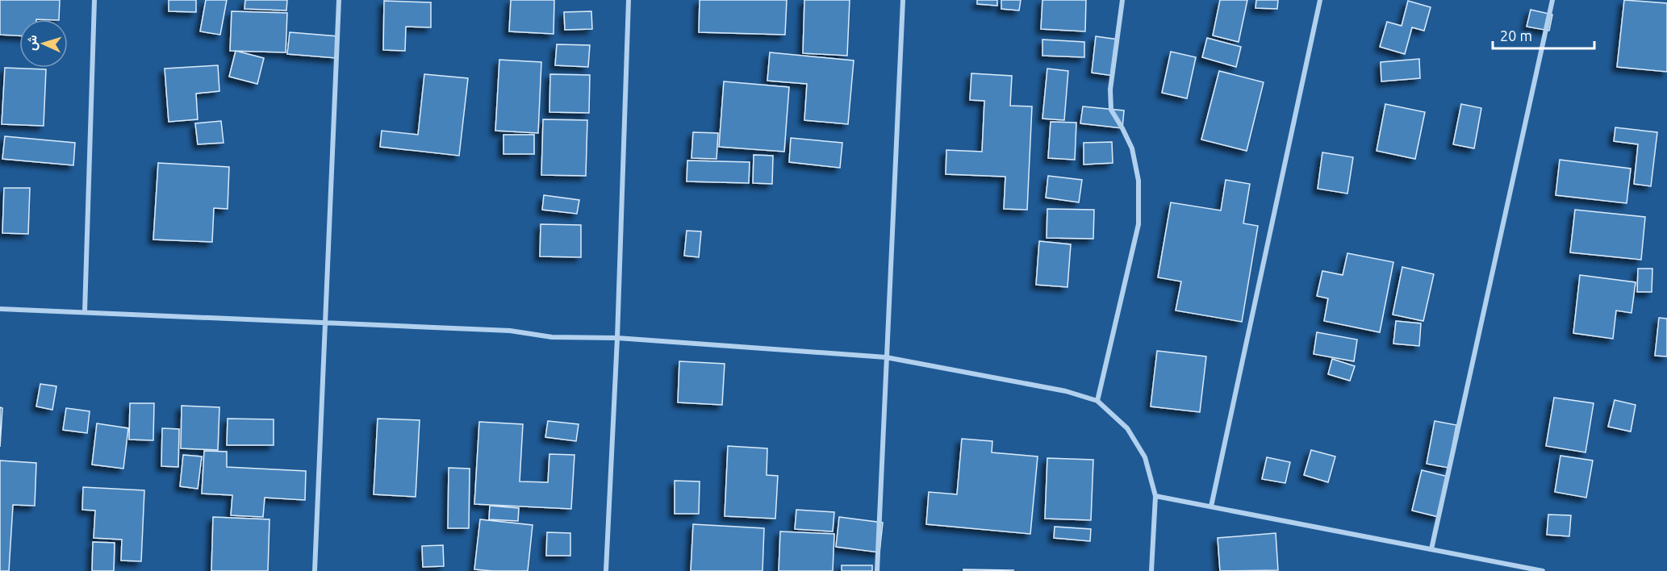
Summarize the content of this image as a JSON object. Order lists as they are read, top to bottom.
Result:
{
  "scale_bar": "20 m",
  "north": "left"
}
